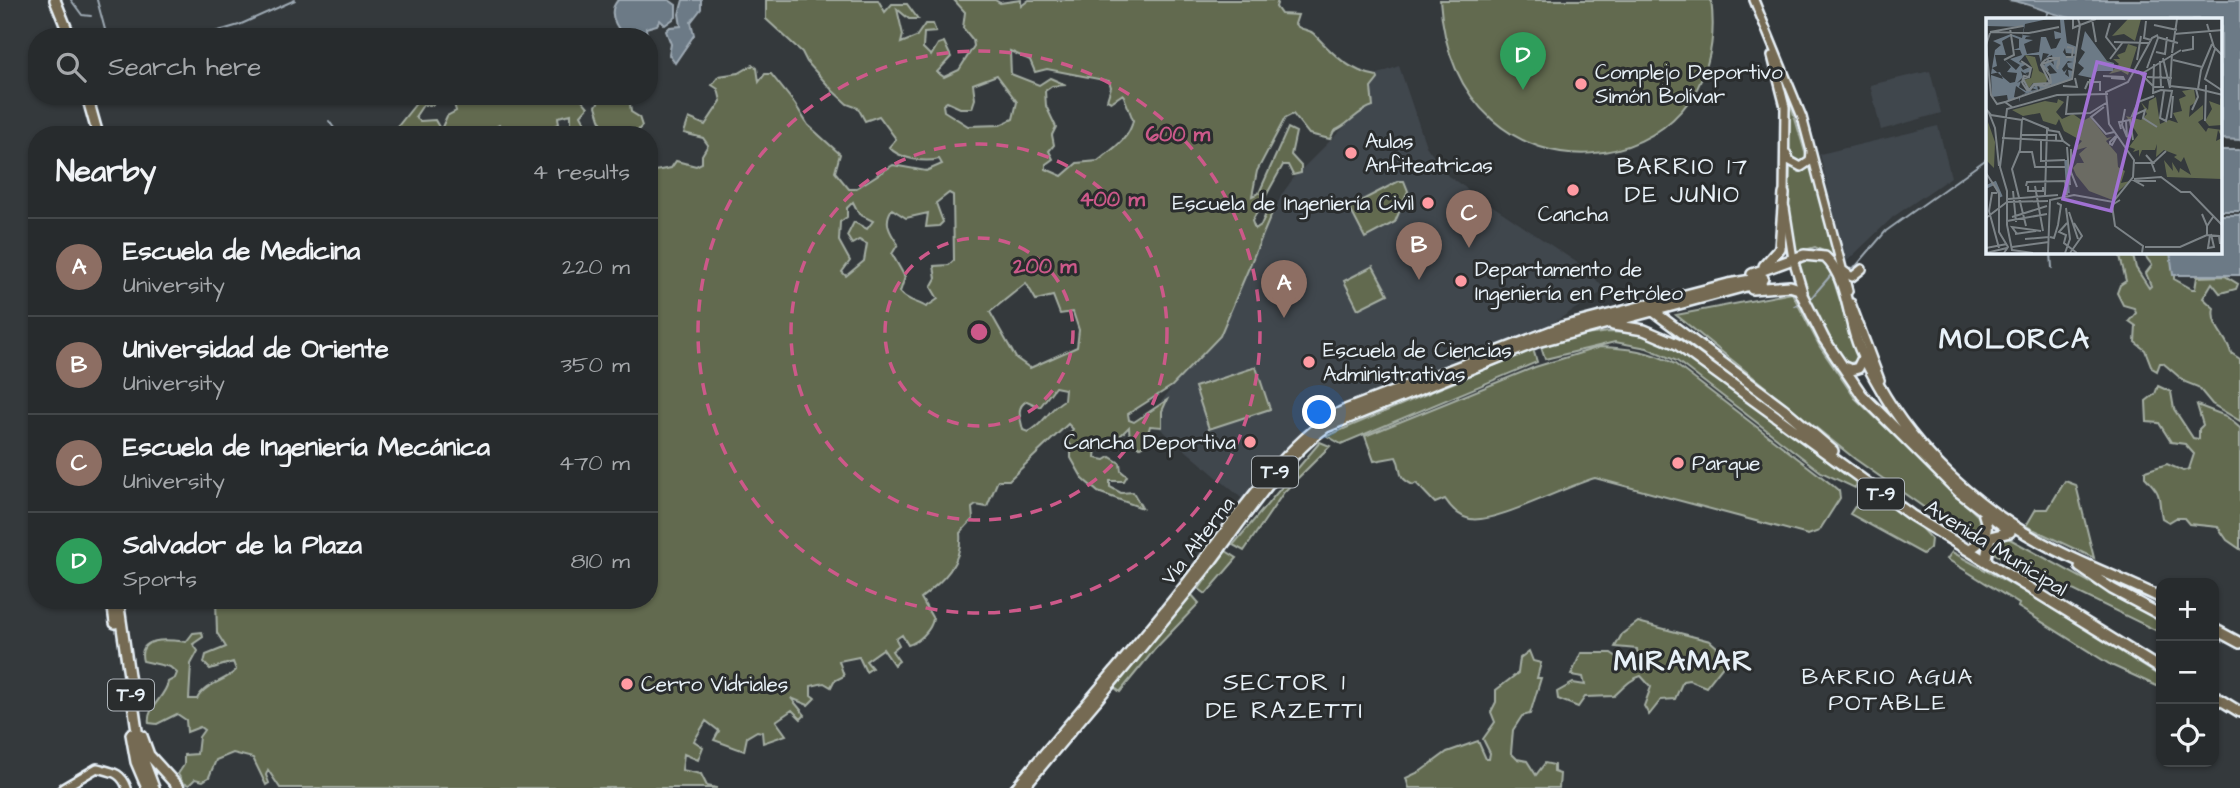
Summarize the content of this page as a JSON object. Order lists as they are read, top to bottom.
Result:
{
  "streets": {
    "highway": ["T-9", "Vía Alterna", "Avenida Municipal"]
  },
  "crossings": [
    ["T-9", "Vía Alterna"],
    ["T-9", "Avenida Municipal"],
    ["Vía Alterna", "Avenida Municipal"]
  ],
  "districts": [
    "BARRIO 17 DE JUNIO",
    "MOLORCA",
    "MIRAMAR",
    "BARRIO AGUA POTABLE",
    "SECTOR 1 DE RAZETTI"
  ],
  "places": [
    "Complejo Deportivo Simón Bolívar",
    "Aulas Anfiteatricas",
    "Cancha",
    "Escuela de Ingeniería Civil",
    "Departamento de Ingeniería en Petróleo",
    "Escuela de Ciencias Administrativas",
    "Cancha Deportiva",
    "Parque",
    "Cerro Vidriales"
  ],
  "page": {
    "search": "Search here",
    "pins": [
      "D",
      "C",
      "B",
      "A"
    ],
    "heading": ["Nearby", "4 results"],
    "list": [
      {
        "mark": "A",
        "name": "Escuela de Medicina",
        "note": "University",
        "value": "220 m"
      },
      {
        "mark": "B",
        "name": "Universidad de Oriente",
        "note": "University",
        "value": "350 m"
      },
      {
        "mark": "C",
        "name": "Escuela de Ingeniería Mecánica",
        "note": "University",
        "value": "470 m"
      },
      {
        "mark": "D",
        "name": "Salvador de la Plaza",
        "note": "Sports",
        "value": "810 m"
      }
    ],
    "map_buttons": ["+", "−"]
  },
  "rings": ["600 m", "400 m", "200 m"]
}
